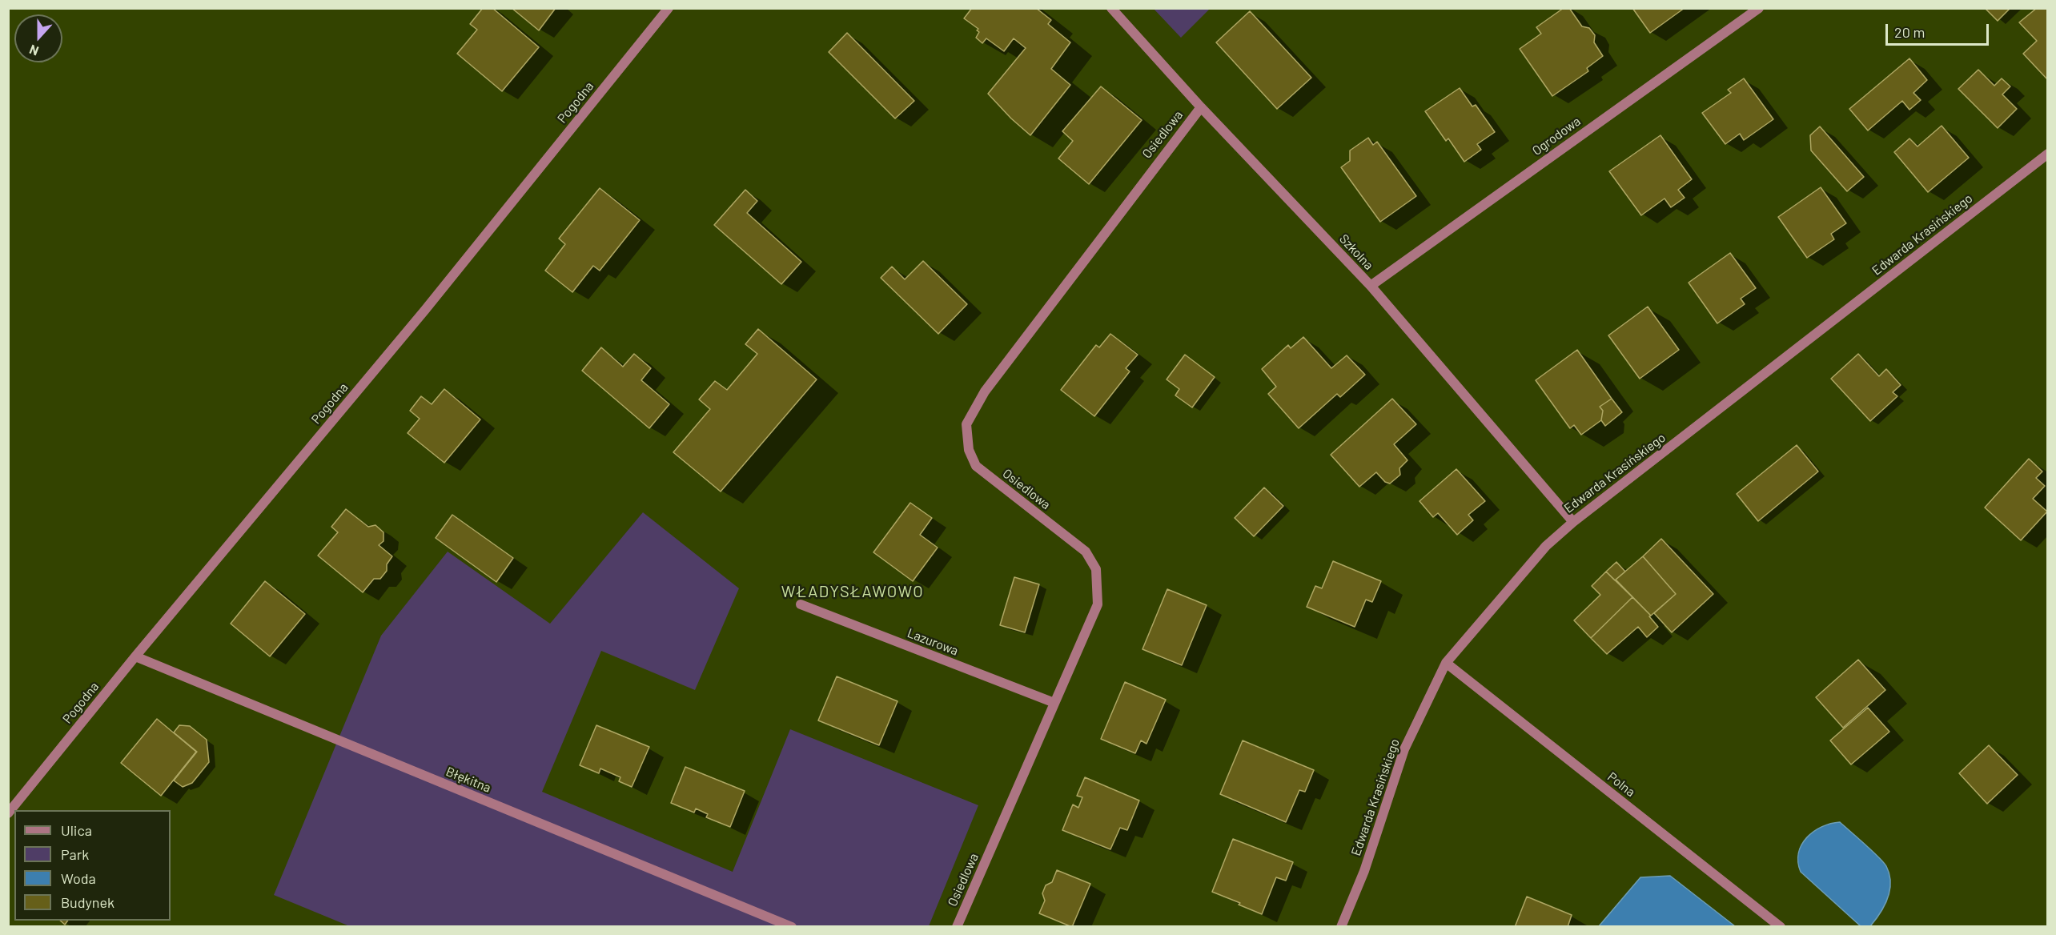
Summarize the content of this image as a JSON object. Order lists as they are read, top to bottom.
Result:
{
  "streets": {
    "street": [
      "Pogodna",
      "Osiedlowa",
      "Ogrodowa",
      "Edwarda Krasińskiego",
      "Szkolna",
      "Lazurowa",
      "Błękitna",
      "Polna"
    ]
  },
  "crossings": [
    ["Pogodna", "Błękitna"],
    ["Osiedlowa", "Szkolna"],
    ["Osiedlowa", "Lazurowa"],
    ["Ogrodowa", "Szkolna"],
    ["Edwarda Krasińskiego", "Szkolna"],
    ["Edwarda Krasińskiego", "Polna"]
  ],
  "districts": ["WŁADYSŁAWOWO"],
  "legend": [
    "Ulica",
    "Park",
    "Woda",
    "Budynek"
  ],
  "scale_bar": "20 m",
  "north": "bottom"
}
